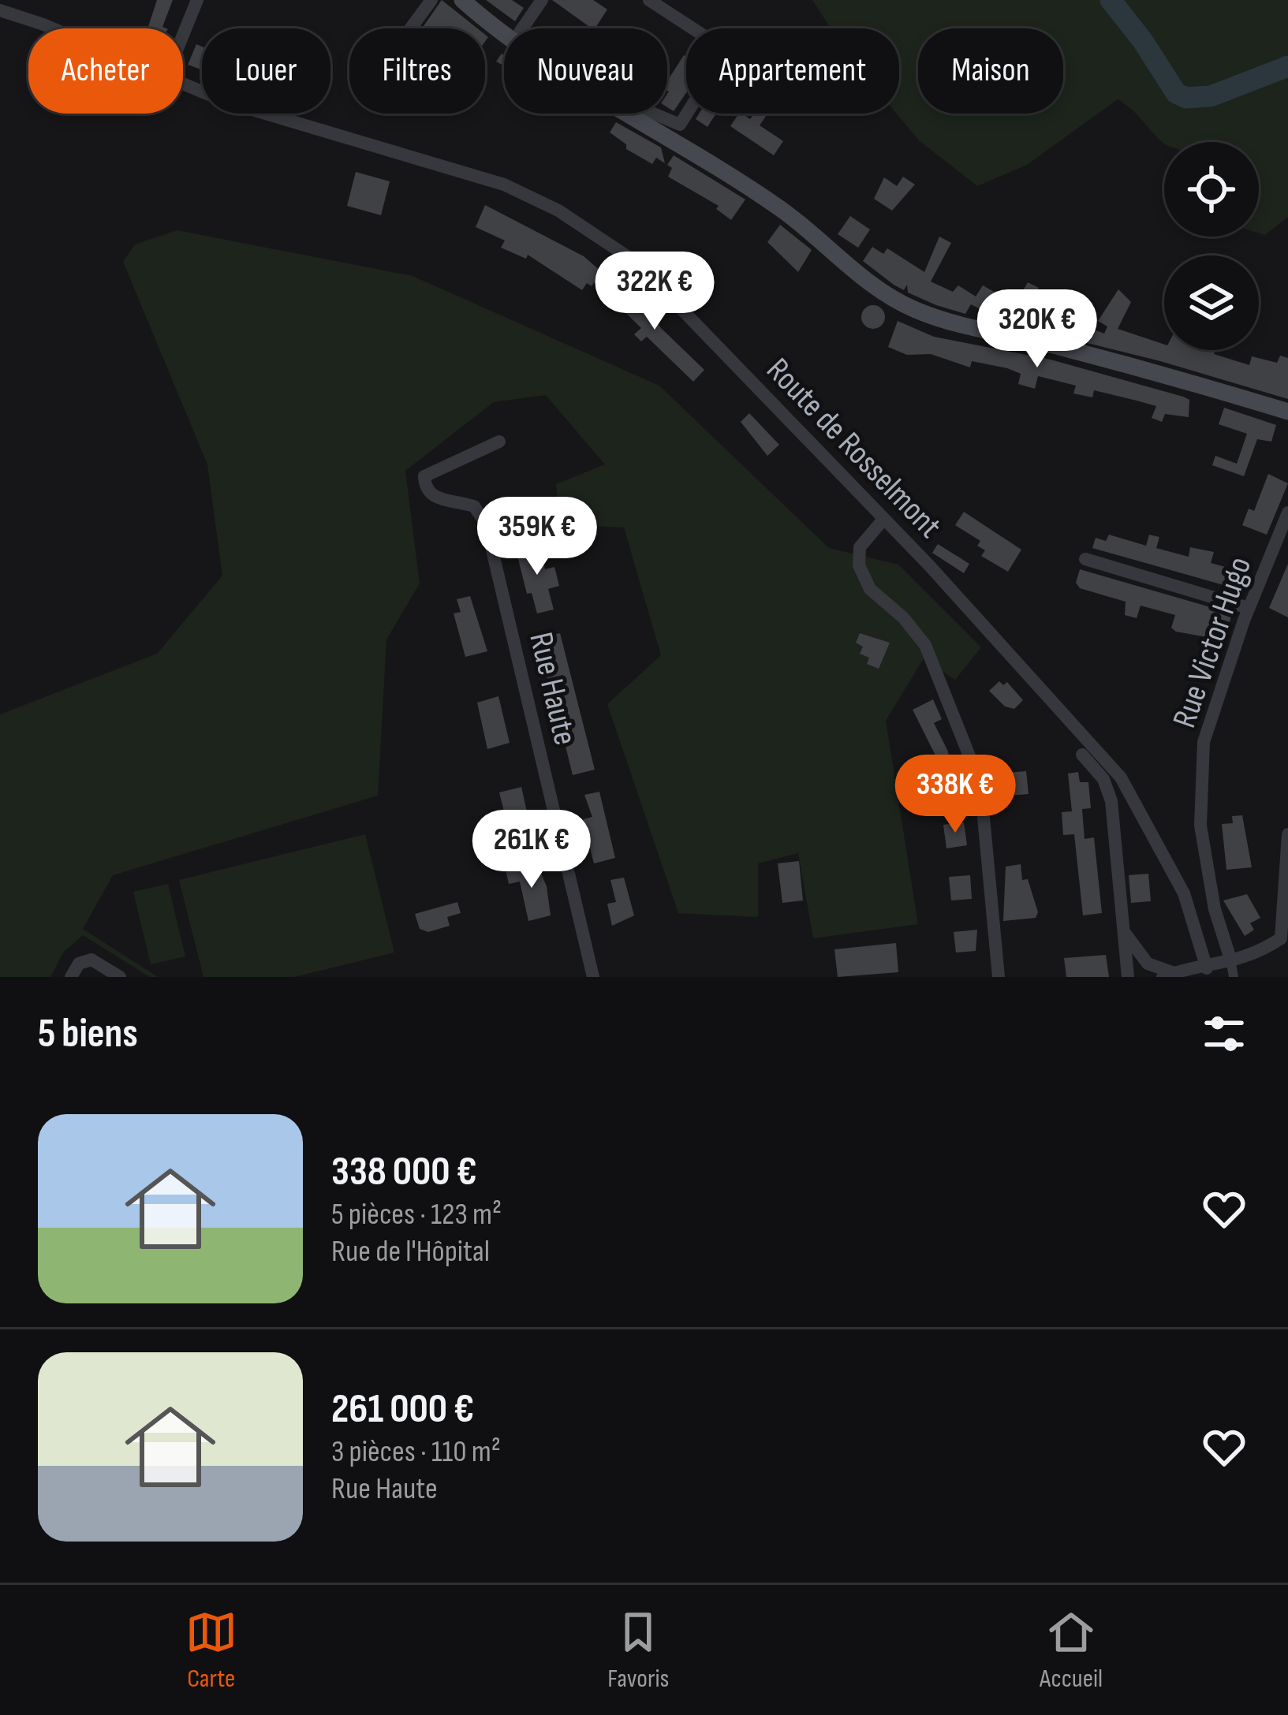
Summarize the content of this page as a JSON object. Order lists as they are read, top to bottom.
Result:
{
  "streets": {
    "street": ["Route de Rosselmont", "Rue Victor Hugo", "Rue Haute"]
  },
  "page": {
    "chip": [
      "Acheter",
      "Louer",
      "Filtres",
      "Nouveau",
      "Appartement",
      "Maison"
    ],
    "price": [
      "322K €",
      "320K €",
      "359K €",
      "338K €",
      "261K €"
    ],
    "heading": "5 biens",
    "list": [
      {
        "name": "338 000 €",
        "note": "5 pièces · 123 m² · Rue de l'Hôpital"
      },
      {
        "name": "261 000 €",
        "note": "3 pièces · 110 m² · Rue Haute"
      }
    ],
    "tabs": ["Carte", "Favoris", "Accueil"]
  }
}
